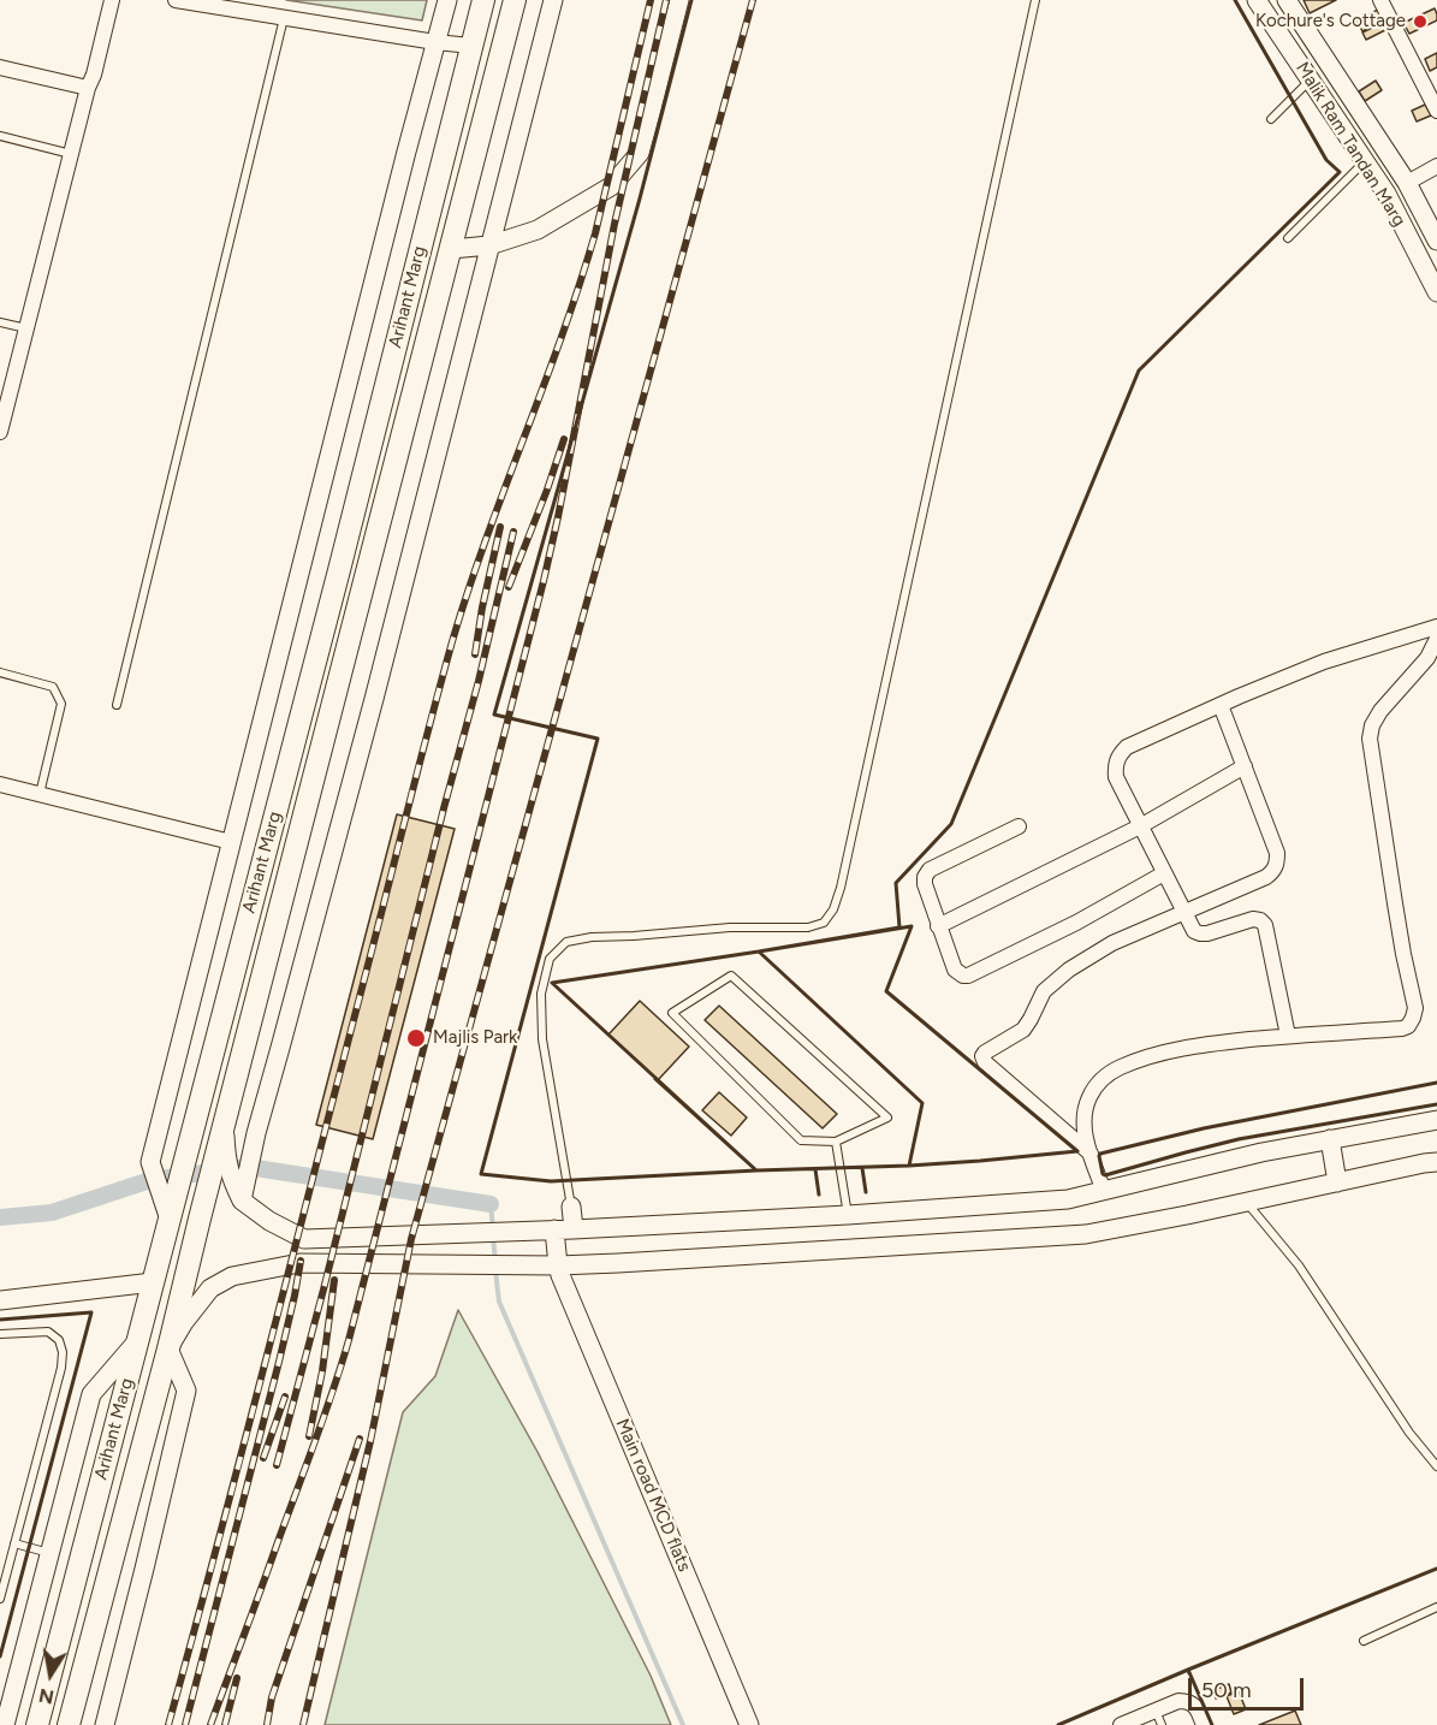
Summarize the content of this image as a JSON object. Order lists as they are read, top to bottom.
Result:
{
  "streets": {
    "main road": ["Arihant Marg"],
    "street": ["Malik Ram Tandan Marg", "Main road MCD flats"]
  },
  "places": ["Kochure's Cottage", "Majlis Park"],
  "scale_bar": "50 m",
  "north": "bottom"
}
